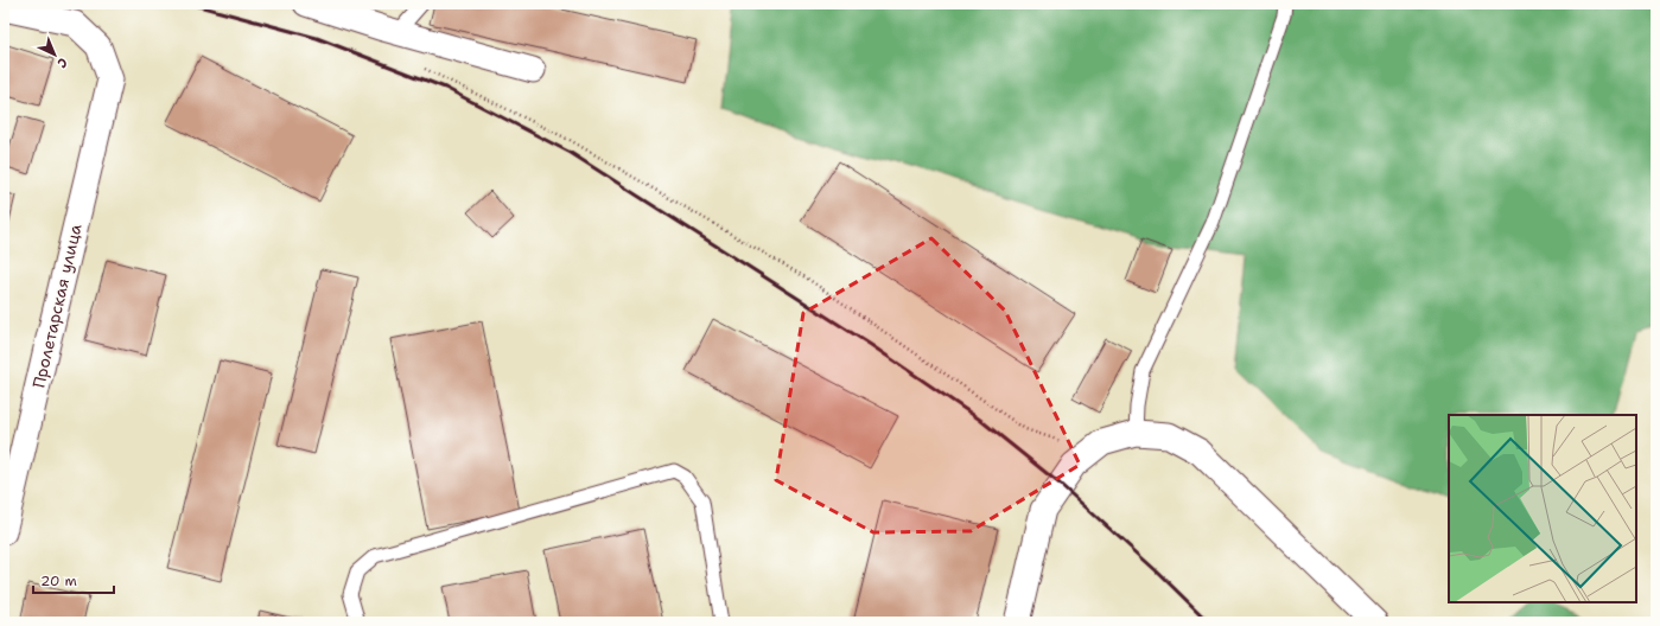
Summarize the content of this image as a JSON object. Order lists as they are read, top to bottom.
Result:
{
  "streets": {
    "street": ["Пролетарская улица"]
  },
  "scale_bar": "20 m",
  "north": "bottom right"
}
